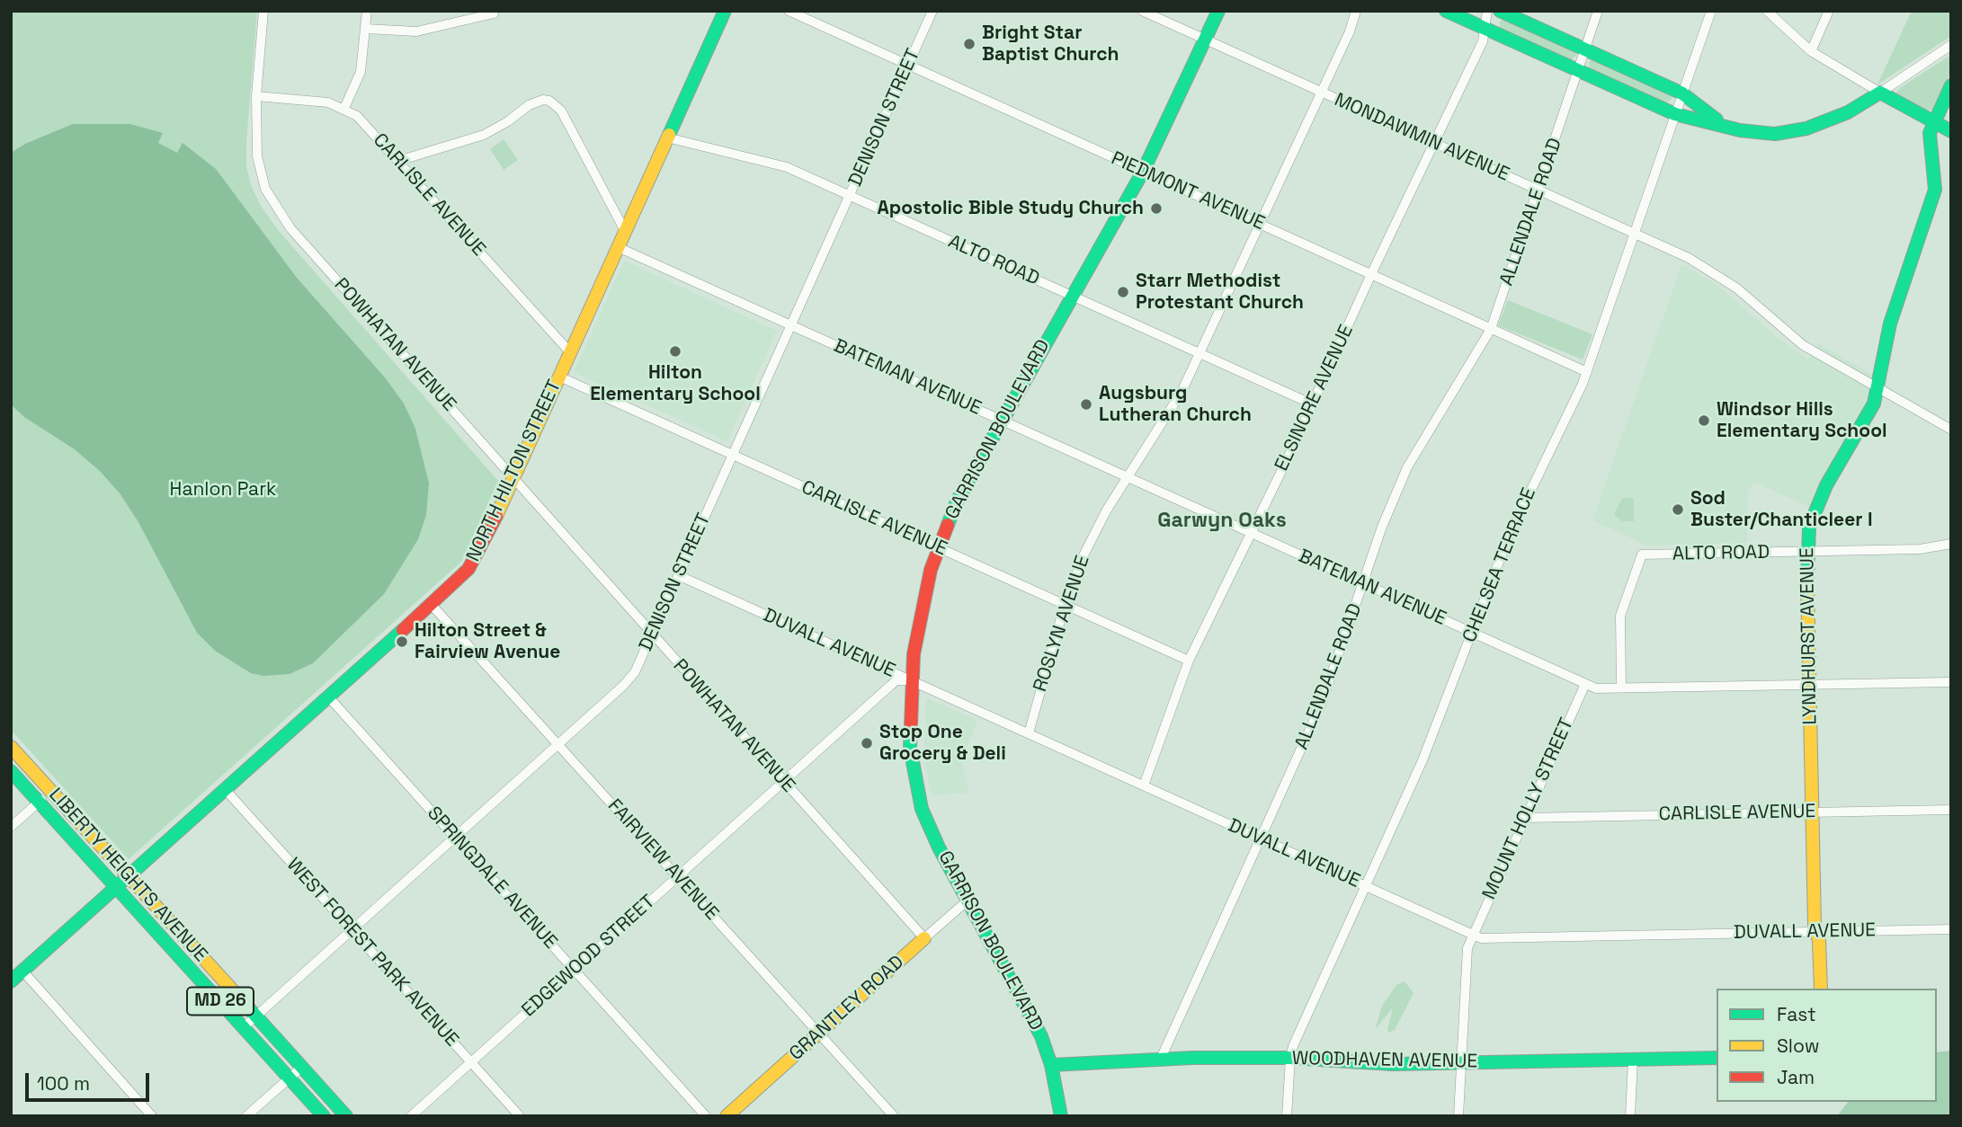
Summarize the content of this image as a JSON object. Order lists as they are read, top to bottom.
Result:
{
  "streets": {
    "main road": [
      "GARRISON BOULEVARD",
      "NORTH HILTON STREET",
      "LYNDHURST AVENUE",
      "LIBERTY HEIGHTS AVENUE",
      "MD 26",
      "GRANTLEY ROAD",
      "WOODHAVEN AVENUE"
    ],
    "street": [
      "DENISON STREET",
      "MONDAWMIN AVENUE",
      "PIEDMONT AVENUE",
      "CARLISLE AVENUE",
      "ALLENDALE ROAD",
      "ALTO ROAD",
      "POWHATAN AVENUE",
      "BATEMAN AVENUE",
      "ELSINORE AVENUE",
      "CHELSEA TERRACE",
      "ROSLYN AVENUE",
      "DUVALL AVENUE",
      "MOUNT HOLLY STREET",
      "FAIRVIEW AVENUE",
      "SPRINGDALE AVENUE",
      "WEST FOREST PARK AVENUE",
      "EDGEWOOD STREET"
    ]
  },
  "crossings": [
    ["DENISON STREET", "PIEDMONT AVENUE"],
    ["DENISON STREET", "CARLISLE AVENUE"],
    ["DENISON STREET", "ALTO ROAD"],
    ["DENISON STREET", "POWHATAN AVENUE"],
    ["DENISON STREET", "BATEMAN AVENUE"],
    ["DENISON STREET", "DUVALL AVENUE"],
    ["DENISON STREET", "FAIRVIEW AVENUE"],
    ["DENISON STREET", "LIBERTY HEIGHTS AVENUE"],
    ["DENISON STREET", "SPRINGDALE AVENUE"],
    ["DENISON STREET", "WEST FOREST PARK AVENUE"],
    ["MONDAWMIN AVENUE", "ALLENDALE ROAD"],
    ["MONDAWMIN AVENUE", "ELSINORE AVENUE"],
    ["MONDAWMIN AVENUE", "GARRISON BOULEVARD"],
    ["MONDAWMIN AVENUE", "CHELSEA TERRACE"],
    ["MONDAWMIN AVENUE", "ROSLYN AVENUE"],
    ["MONDAWMIN AVENUE", "LYNDHURST AVENUE"],
    ["PIEDMONT AVENUE", "ALLENDALE ROAD"],
    ["PIEDMONT AVENUE", "ELSINORE AVENUE"],
    ["PIEDMONT AVENUE", "GARRISON BOULEVARD"],
    ["PIEDMONT AVENUE", "CHELSEA TERRACE"],
    ["PIEDMONT AVENUE", "ROSLYN AVENUE"],
    ["CARLISLE AVENUE", "POWHATAN AVENUE"],
    ["CARLISLE AVENUE", "ELSINORE AVENUE"],
    ["CARLISLE AVENUE", "GARRISON BOULEVARD"],
    ["CARLISLE AVENUE", "NORTH HILTON STREET"],
    ["CARLISLE AVENUE", "ROSLYN AVENUE"],
    ["CARLISLE AVENUE", "LYNDHURST AVENUE"],
    ["CARLISLE AVENUE", "MOUNT HOLLY STREET"],
    ["ALLENDALE ROAD", "BATEMAN AVENUE"],
    ["ALLENDALE ROAD", "DUVALL AVENUE"],
    ["ALLENDALE ROAD", "WOODHAVEN AVENUE"],
    ["ALTO ROAD", "BATEMAN AVENUE"],
    ["ALTO ROAD", "ELSINORE AVENUE"],
    ["ALTO ROAD", "GARRISON BOULEVARD"],
    ["ALTO ROAD", "NORTH HILTON STREET"],
    ["ALTO ROAD", "ROSLYN AVENUE"],
    ["ALTO ROAD", "LYNDHURST AVENUE"],
    ["POWHATAN AVENUE", "NORTH HILTON STREET"],
    ["POWHATAN AVENUE", "EDGEWOOD STREET"],
    ["POWHATAN AVENUE", "GRANTLEY ROAD"],
    ["BATEMAN AVENUE", "ELSINORE AVENUE"],
    ["BATEMAN AVENUE", "GARRISON BOULEVARD"],
    ["BATEMAN AVENUE", "NORTH HILTON STREET"],
    ["BATEMAN AVENUE", "CHELSEA TERRACE"],
    ["BATEMAN AVENUE", "ROSLYN AVENUE"],
    ["BATEMAN AVENUE", "LYNDHURST AVENUE"],
    ["BATEMAN AVENUE", "MOUNT HOLLY STREET"],
    ["ELSINORE AVENUE", "DUVALL AVENUE"],
    ["GARRISON BOULEVARD", "DUVALL AVENUE"],
    ["GARRISON BOULEVARD", "EDGEWOOD STREET"],
    ["GARRISON BOULEVARD", "GRANTLEY ROAD"],
    ["GARRISON BOULEVARD", "WOODHAVEN AVENUE"],
    ["NORTH HILTON STREET", "FAIRVIEW AVENUE"],
    ["NORTH HILTON STREET", "LIBERTY HEIGHTS AVENUE"],
    ["NORTH HILTON STREET", "SPRINGDALE AVENUE"],
    ["NORTH HILTON STREET", "WEST FOREST PARK AVENUE"],
    ["CHELSEA TERRACE", "DUVALL AVENUE"],
    ["CHELSEA TERRACE", "WOODHAVEN AVENUE"],
    ["ROSLYN AVENUE", "DUVALL AVENUE"],
    ["LYNDHURST AVENUE", "DUVALL AVENUE"],
    ["DUVALL AVENUE", "MOUNT HOLLY STREET"],
    ["DUVALL AVENUE", "EDGEWOOD STREET"],
    ["MOUNT HOLLY STREET", "WOODHAVEN AVENUE"],
    ["FAIRVIEW AVENUE", "EDGEWOOD STREET"],
    ["FAIRVIEW AVENUE", "GRANTLEY ROAD"],
    ["SPRINGDALE AVENUE", "EDGEWOOD STREET"],
    ["WEST FOREST PARK AVENUE", "EDGEWOOD STREET"]
  ],
  "districts": ["Garwyn Oaks"],
  "parks": ["Hanlon Park"],
  "places": [
    "Bright Star Baptist Church",
    "Apostolic Bible Study Church",
    "Starr Methodist Protestant Church",
    "Hilton Elementary School",
    "Augsburg Lutheran Church",
    "Windsor Hills Elementary School",
    "Sod Buster/Chanticleer I",
    "Hilton Street & Fairview Avenue",
    "Stop One Grocery & Deli"
  ],
  "legend": ["Fast", "Slow", "Jam"],
  "scale_bar": "100 m"
}
